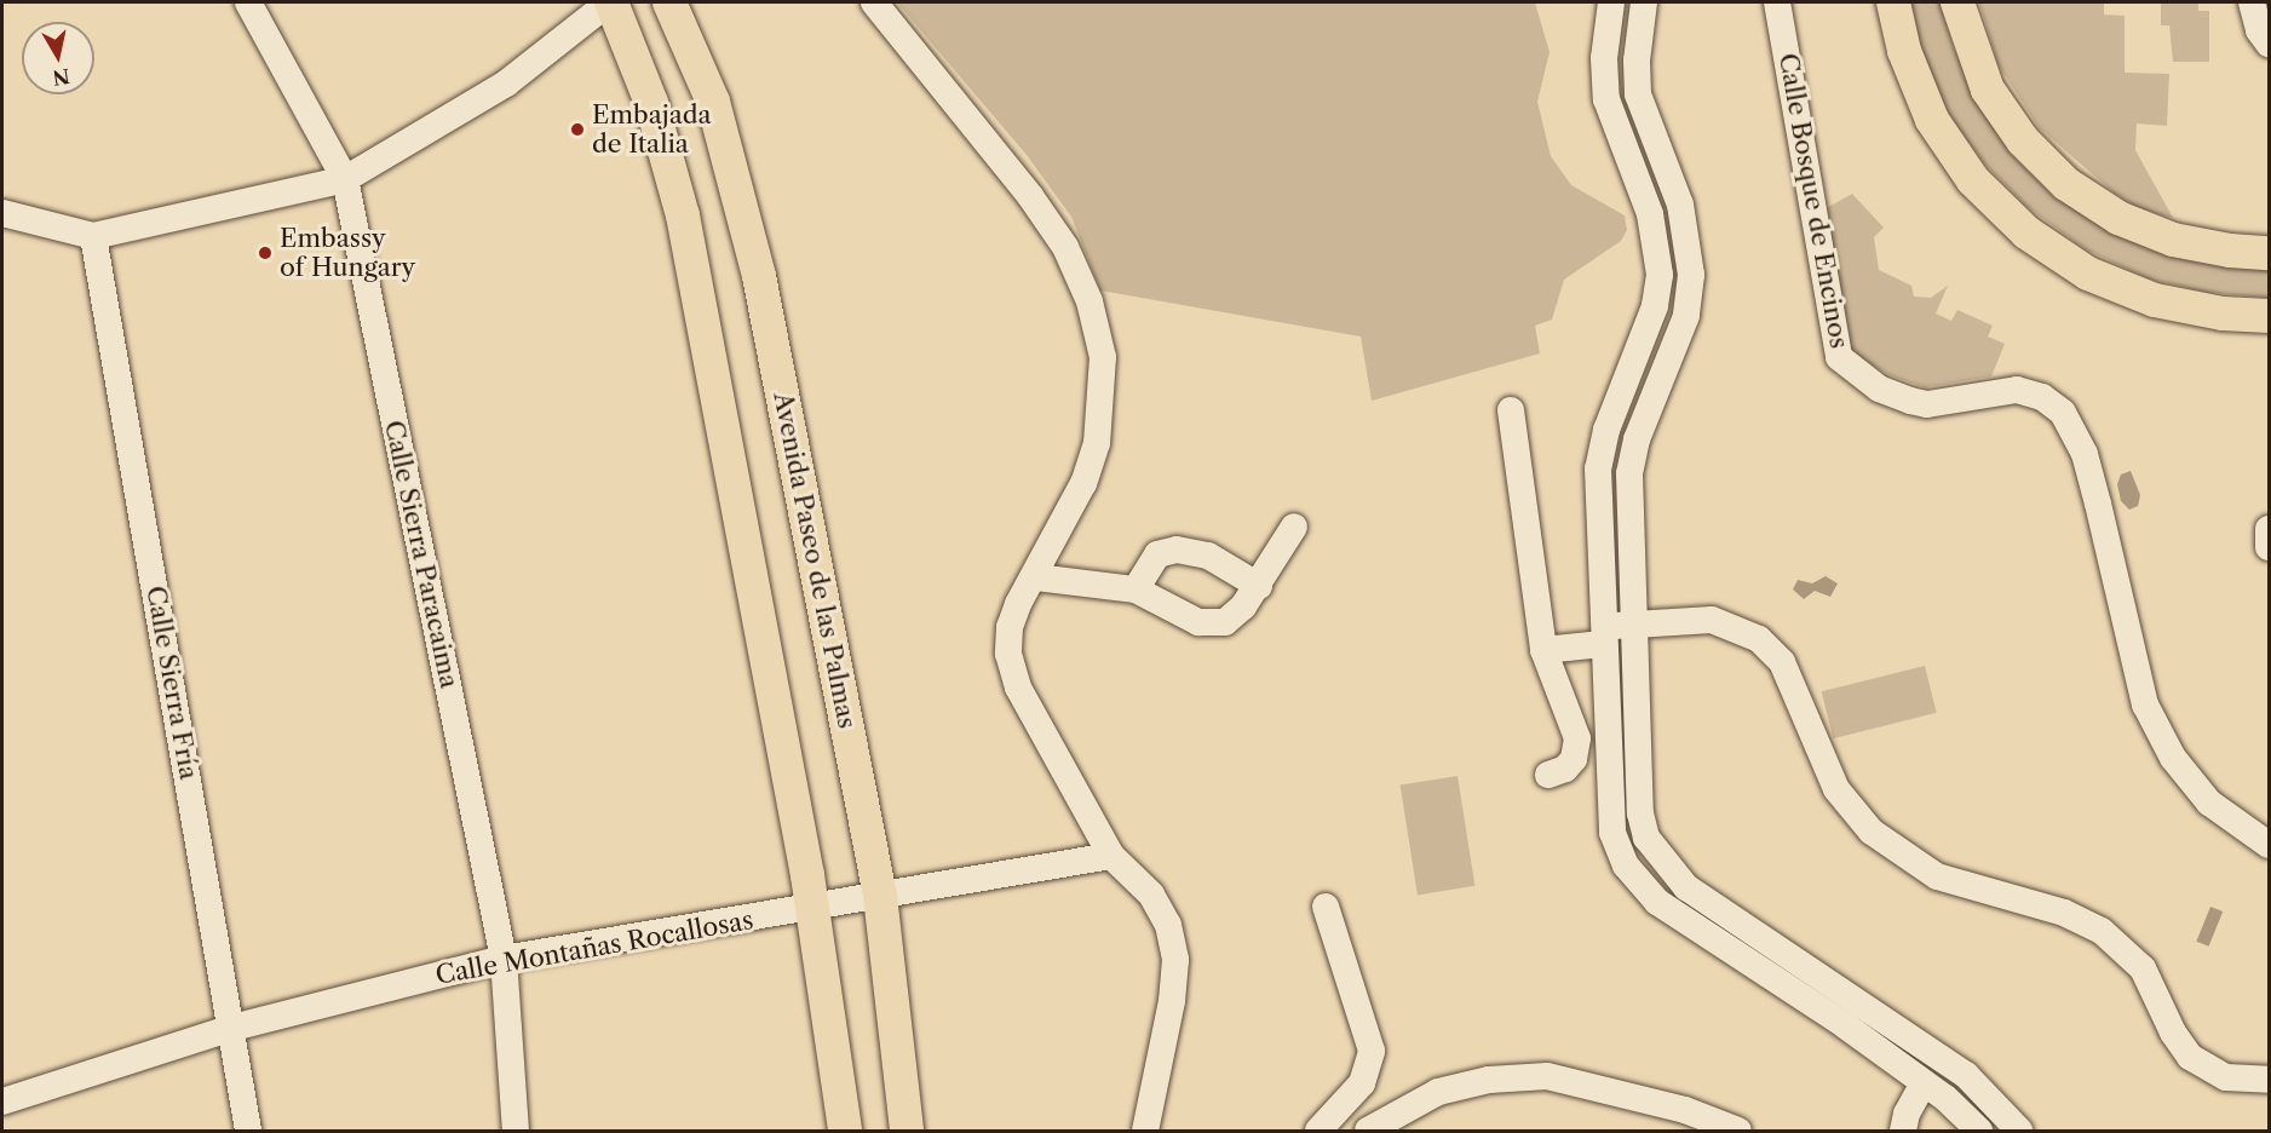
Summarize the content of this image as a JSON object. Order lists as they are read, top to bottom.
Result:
{
  "streets": {
    "main road": ["Avenida Paseo de las Palmas"],
    "street": [
      "Calle Bosque de Encinos",
      "Calle Sierra Paracaima",
      "Calle Sierra Fría",
      "Calle Montañas Rocallosas"
    ]
  },
  "crossings": [
    ["Calle Sierra Paracaima", "Calle Montañas Rocallosas"],
    ["Avenida Paseo de las Palmas", "Calle Montañas Rocallosas"],
    ["Calle Sierra Fría", "Calle Montañas Rocallosas"]
  ],
  "places": ["Embajada de Italia", "Embassy of Hungary"],
  "north": "bottom"
}
